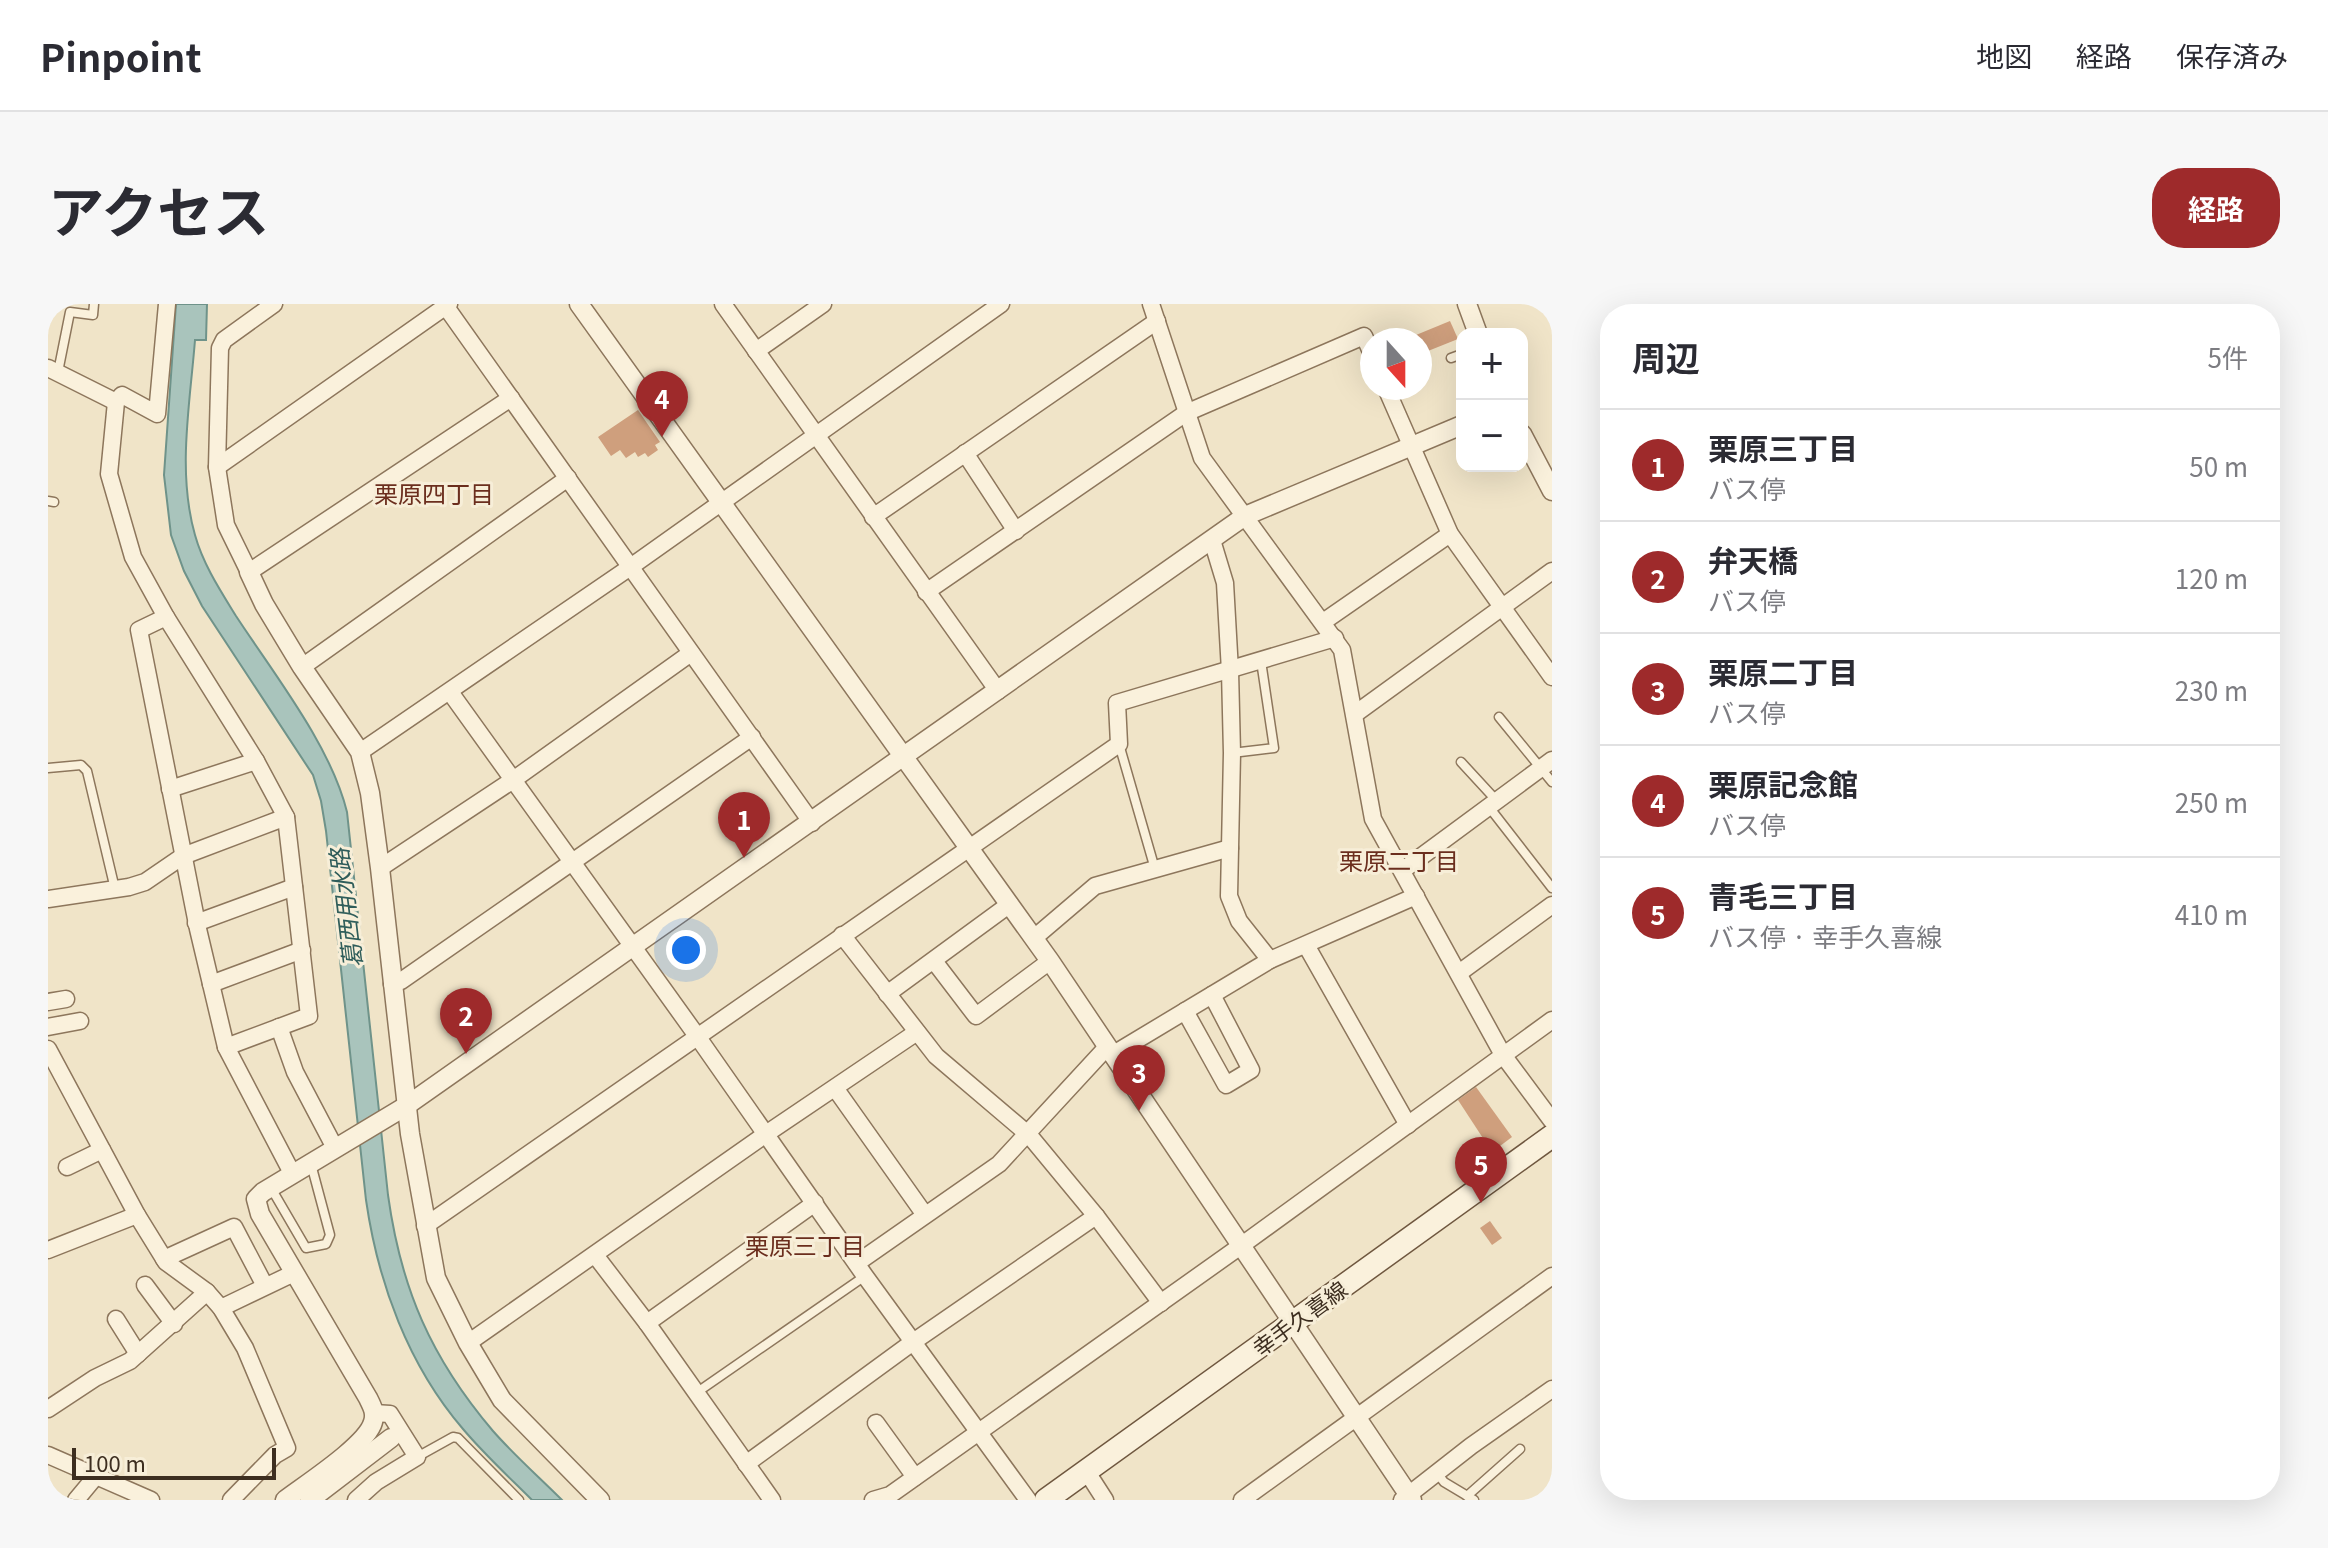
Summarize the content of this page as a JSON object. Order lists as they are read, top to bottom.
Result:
{
  "streets": {
    "main road": ["幸手久喜線"]
  },
  "districts": ["栗原四丁目", "栗原二丁目", "栗原三丁目"],
  "water": ["葛西用水路"],
  "scale_bar": "100 m",
  "north": "bottom",
  "page": {
    "header": "Pinpoint",
    "nav": ["地図", "経路", "保存済み"],
    "title": "アクセス",
    "buttons": "経路",
    "heading": ["周辺", "5件"],
    "map_buttons": ["+", "−"],
    "pins": [
      "4",
      "1",
      "2",
      "3",
      "5"
    ],
    "list": [
      {
        "mark": "1",
        "name": "栗原三丁目",
        "note": "バス停",
        "value": "50 m"
      },
      {
        "mark": "2",
        "name": "弁天橋",
        "note": "バス停",
        "value": "120 m"
      },
      {
        "mark": "3",
        "name": "栗原二丁目",
        "note": "バス停",
        "value": "230 m"
      },
      {
        "mark": "4",
        "name": "栗原記念館",
        "note": "バス停",
        "value": "250 m"
      },
      {
        "mark": "5",
        "name": "青毛三丁目",
        "note": "バス停 · 幸手久喜線",
        "value": "410 m"
      }
    ],
    "scale": "100 m"
  }
}
